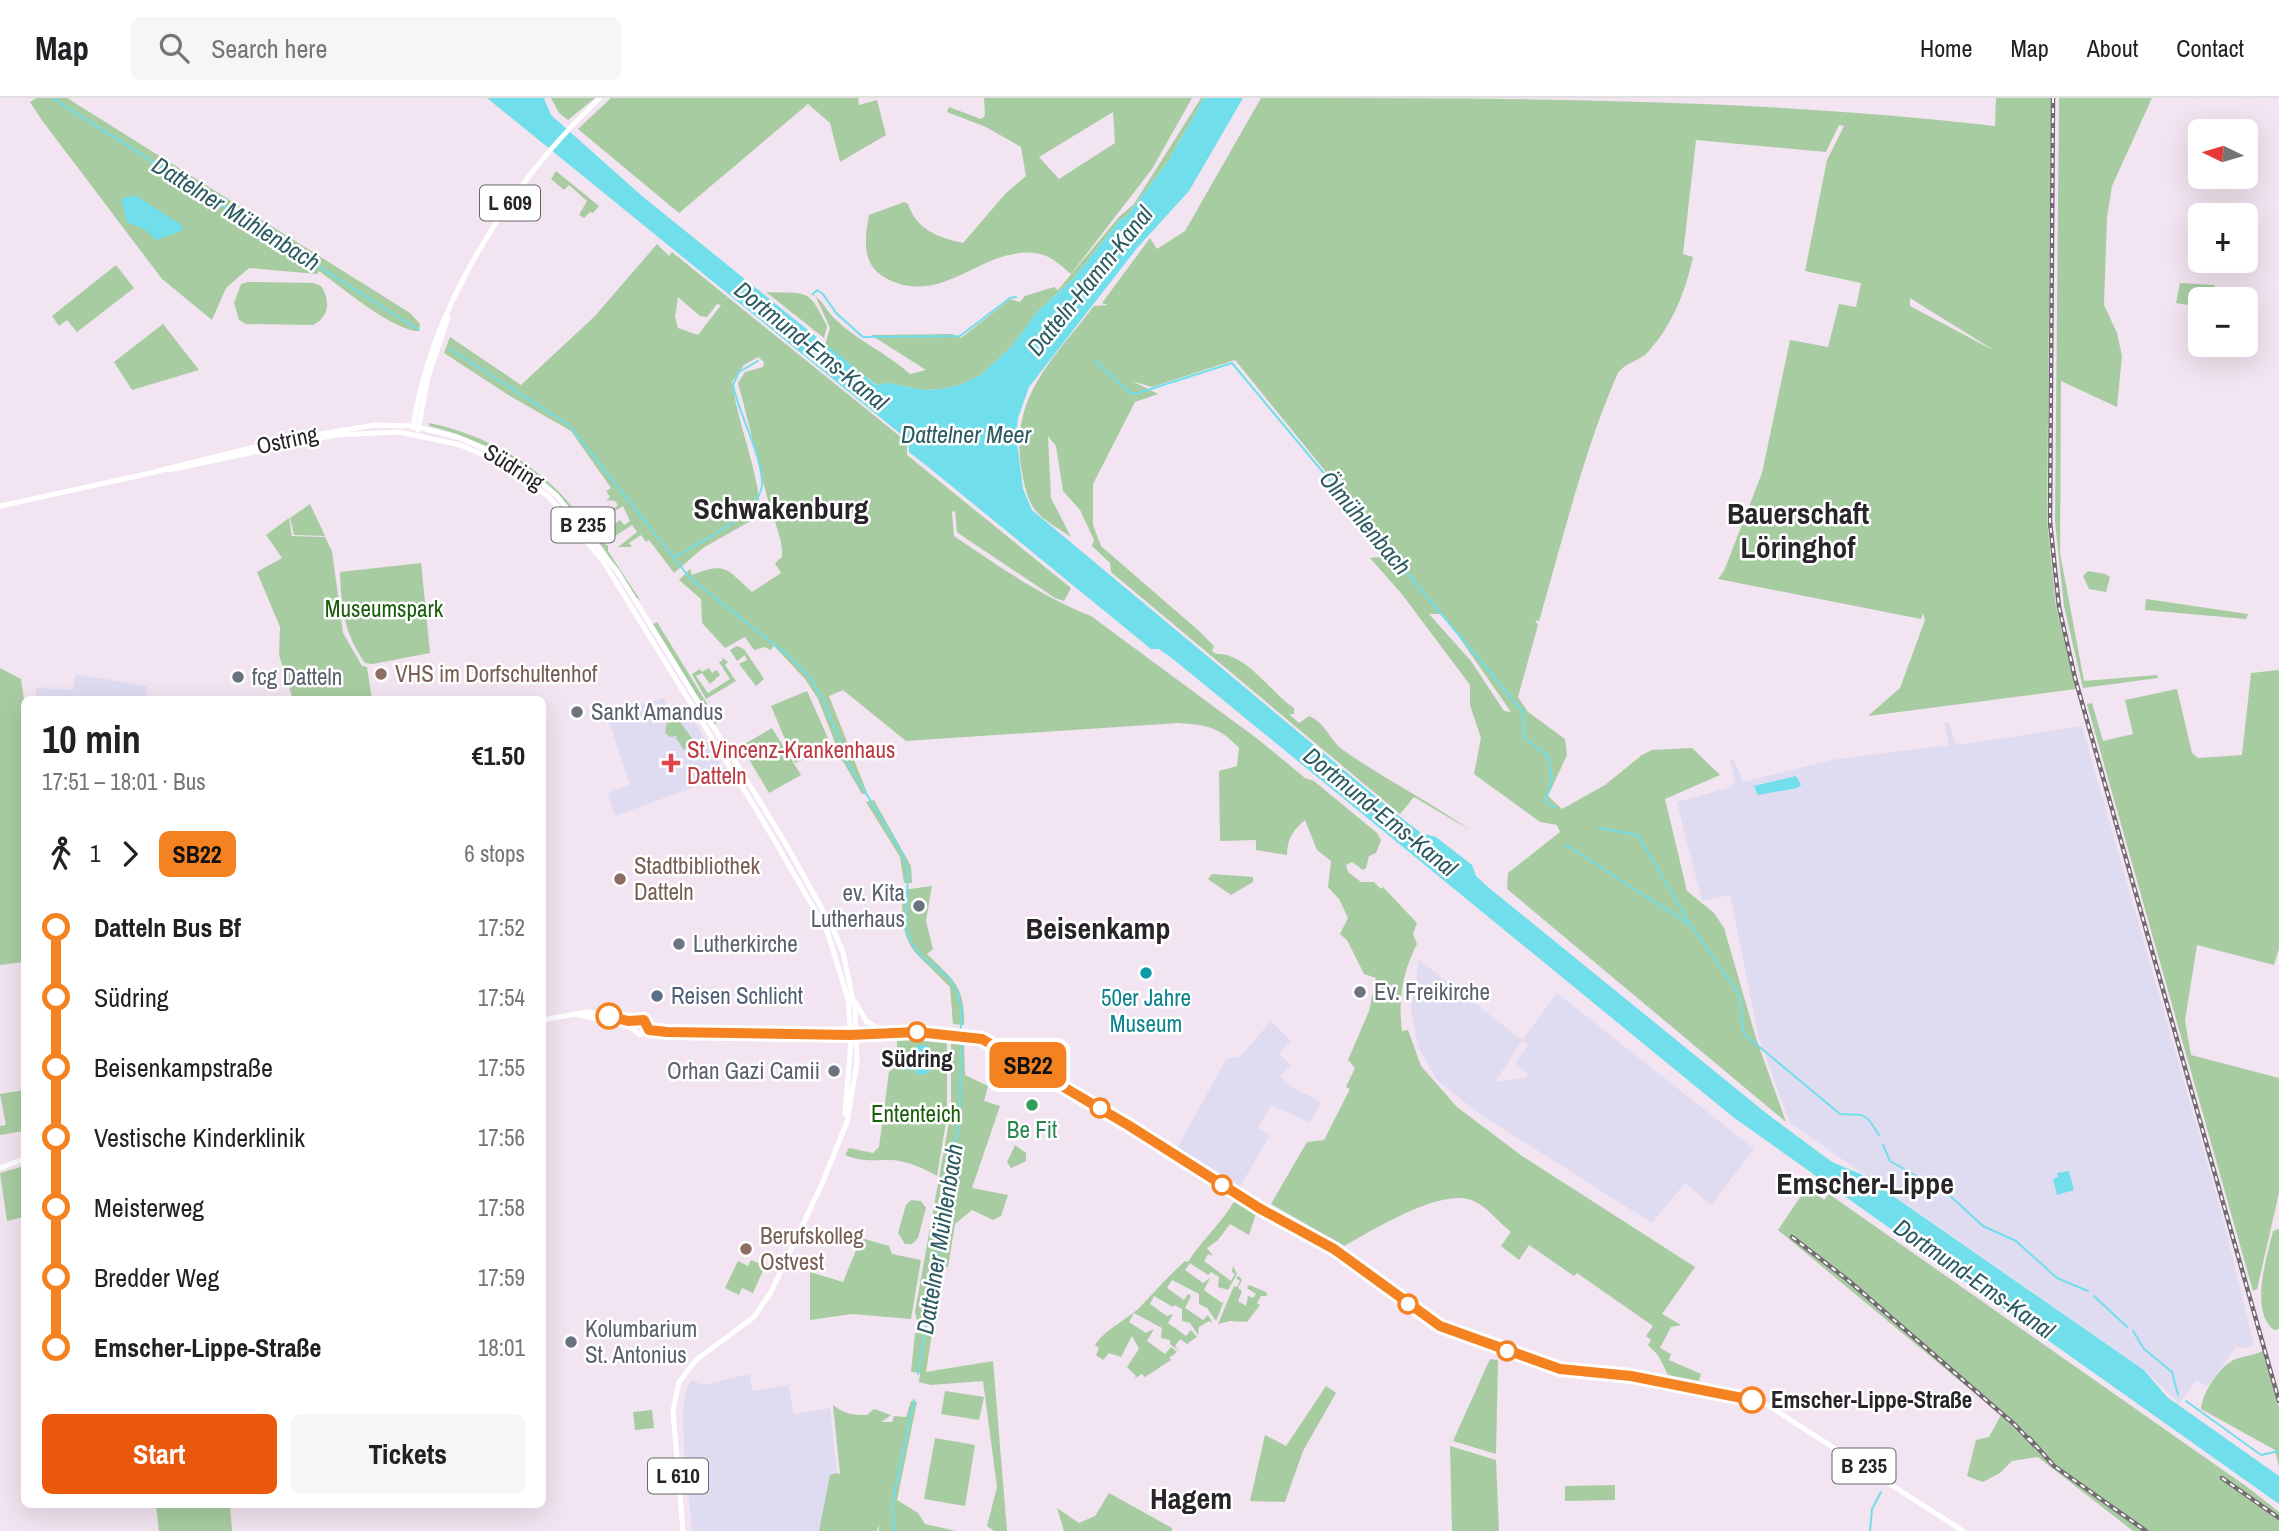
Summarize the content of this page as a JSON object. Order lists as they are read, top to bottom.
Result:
{
  "streets": {
    "main road": [
      "L 609",
      "Ostring",
      "Südring",
      "B 235",
      "L 610"
    ]
  },
  "crossings": [
    ["L 609", "Ostring"],
    ["L 609", "Südring"],
    ["Ostring", "Südring"],
    ["Südring", "B 235"]
  ],
  "districts": [
    "Schwakenburg",
    "Bauerschaft Löringhof",
    "Beisenkamp",
    "Emscher-Lippe",
    "Hagem"
  ],
  "water": [
    "Dattelner Mühlenbach",
    "Datteln-Hamm-Kanal",
    "Dortmund-Ems-Kanal",
    "Dattelner Meer",
    "Ölmühlenbach"
  ],
  "parks": ["Museumspark", "Ententeich"],
  "places": {
    "other": [
      "VHS im Dorfschultenhof",
      "fcg Datteln",
      "Sankt Amandus",
      "Stadtbibliothek Datteln",
      "ev. Kita Lutherhaus",
      "Lutherkirche",
      "50er Jahre Museum",
      "Ev. Freikirche",
      "Reisen Schlicht",
      "Südring",
      "Orhan Gazi Camii",
      "Be Fit",
      "Berufskolleg Ostvest",
      "Kolumbarium St. Antonius",
      "Emscher-Lippe-Straße"
    ],
    "health": ["St.Vincenz-Krankenhaus Datteln"]
  },
  "lines": ["bus line SB22"],
  "north": "left",
  "page": {
    "header": "Map",
    "search": "Search here",
    "nav": [
      "Home",
      "Map",
      "About",
      "Contact"
    ],
    "on_map": "SB22",
    "map_buttons": ["+", "−"],
    "heading": ["10 min", "17:51 – 18:01 · Bus", "€1.50"],
    "legs": ["1", "SB22", "6 stops"],
    "list": [
      {
        "name": "Datteln Bus Bf",
        "value": "17:52"
      },
      {
        "name": "Südring",
        "value": "17:54"
      },
      {
        "name": "Beisenkampstraße",
        "value": "17:55"
      },
      {
        "name": "Vestische Kinderklinik",
        "value": "17:56"
      },
      {
        "name": "Meisterweg",
        "value": "17:58"
      },
      {
        "name": "Bredder Weg",
        "value": "17:59"
      },
      {
        "name": "Emscher-Lippe-Straße",
        "value": "18:01"
      }
    ],
    "buttons": ["Start", "Tickets"]
  }
}
